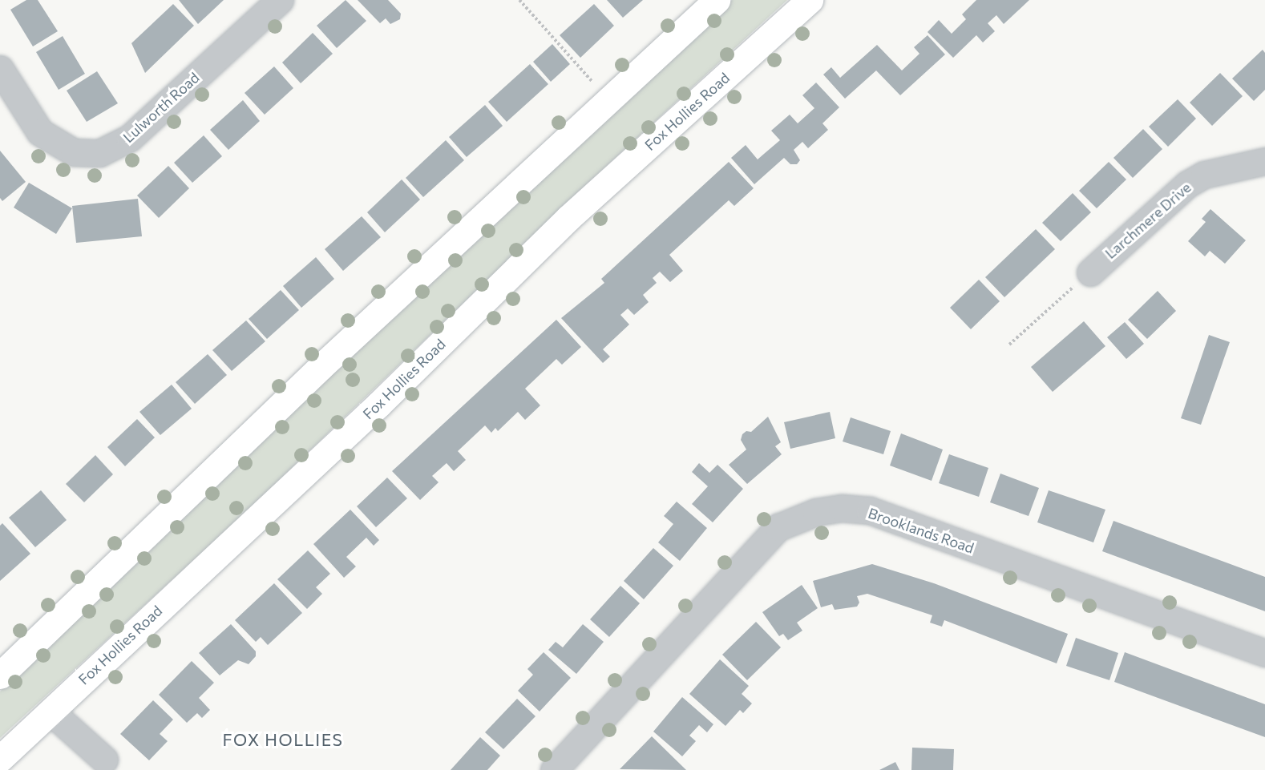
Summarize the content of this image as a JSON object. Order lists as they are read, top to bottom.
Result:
{
  "streets": {
    "main road": ["Fox Hollies Road"],
    "street": ["Lulworth Road", "Larchmere Drive", "Brooklands Road"]
  },
  "districts": ["FOX HOLLIES"]
}
